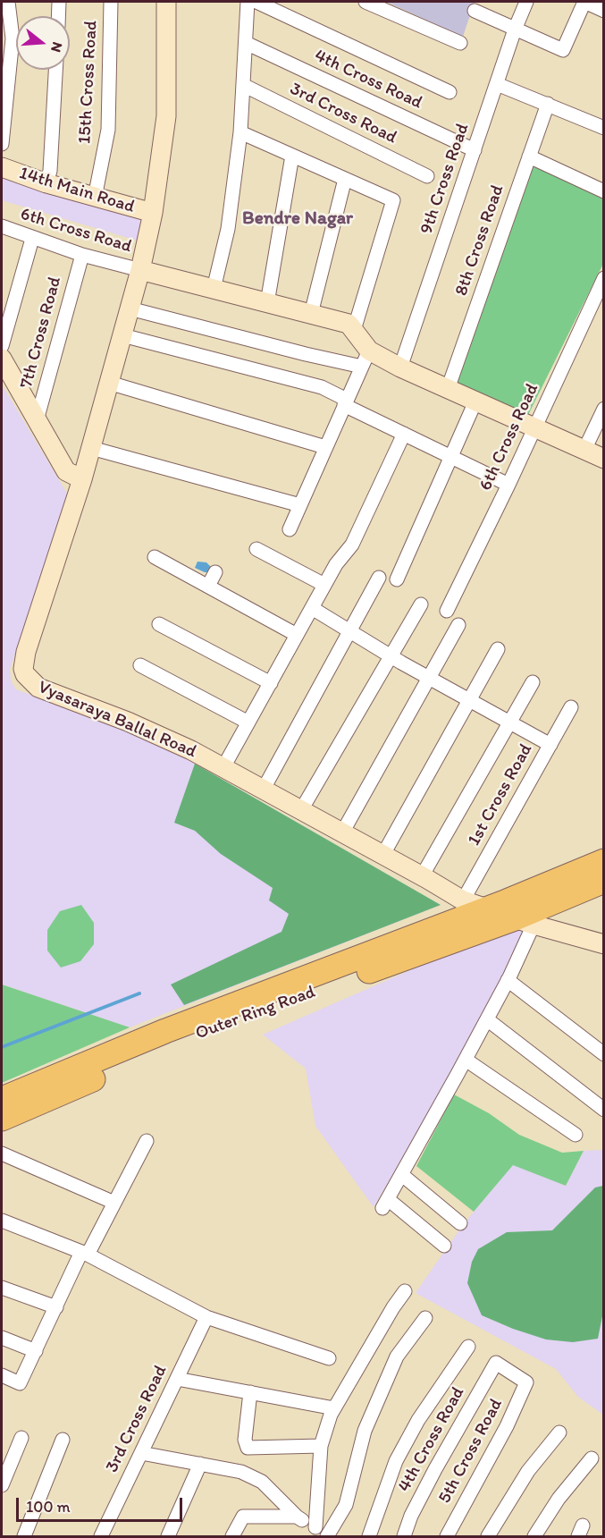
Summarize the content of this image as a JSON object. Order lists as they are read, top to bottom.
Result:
{
  "streets": {
    "highway": ["Outer Ring Road"],
    "main road": ["14th Main Road", "Vyasaraya Ballal Road"],
    "street": [
      "4th Cross Road",
      "15th Cross Road",
      "3rd Cross Road",
      "9th Cross Road",
      "6th Cross Road",
      "8th Cross Road",
      "7th Cross Road",
      "1st Cross Road",
      "5th Cross Road"
    ]
  },
  "crossings": [
    ["4th Cross Road", "9th Cross Road"],
    ["4th Cross Road", "5th Cross Road"],
    ["15th Cross Road", "14th Main Road"],
    ["14th Main Road", "Vyasaraya Ballal Road"],
    ["6th Cross Road", "7th Cross Road"],
    ["6th Cross Road", "Vyasaraya Ballal Road"],
    ["Vyasaraya Ballal Road", "1st Cross Road"],
    ["Vyasaraya Ballal Road", "Outer Ring Road"]
  ],
  "districts": ["Bendre Nagar"],
  "scale_bar": "100 m",
  "north": "right"
}
